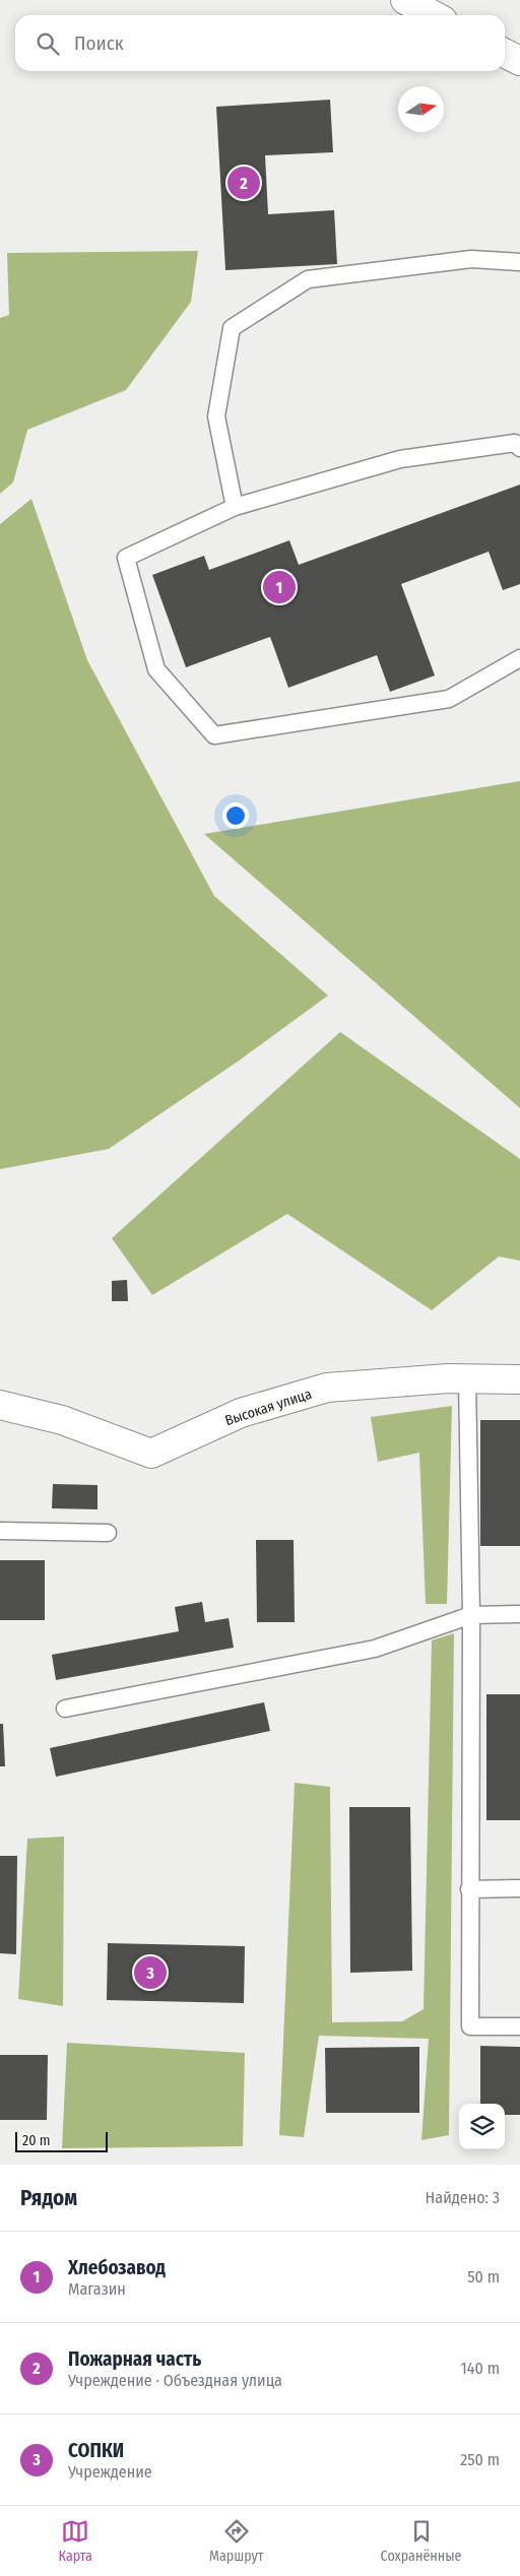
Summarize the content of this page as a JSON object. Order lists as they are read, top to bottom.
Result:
{
  "streets": {
    "street": ["Высокая улица"]
  },
  "scale_bar": "20 m",
  "north": "right",
  "page": {
    "search": "Поиск",
    "pins": ["2", "1", "3"],
    "scale": "20 m",
    "heading": ["Рядом", "Найдено: 3"],
    "list": [
      {
        "mark": "1",
        "name": "Хлебозавод",
        "note": "Магазин",
        "value": "50 m"
      },
      {
        "mark": "2",
        "name": "Пожарная часть",
        "note": "Учреждение · Объездная улица",
        "value": "140 m"
      },
      {
        "mark": "3",
        "name": "СОПКИ",
        "note": "Учреждение",
        "value": "250 m"
      }
    ],
    "nav": ["Карта", "Маршрут", "Сохранённые"]
  }
}
